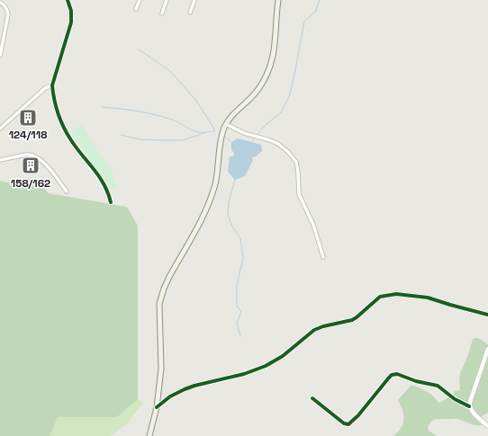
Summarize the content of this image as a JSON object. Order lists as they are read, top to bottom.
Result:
{
  "places": {
    "building": ["124/118", "158/162"]
  }
}
